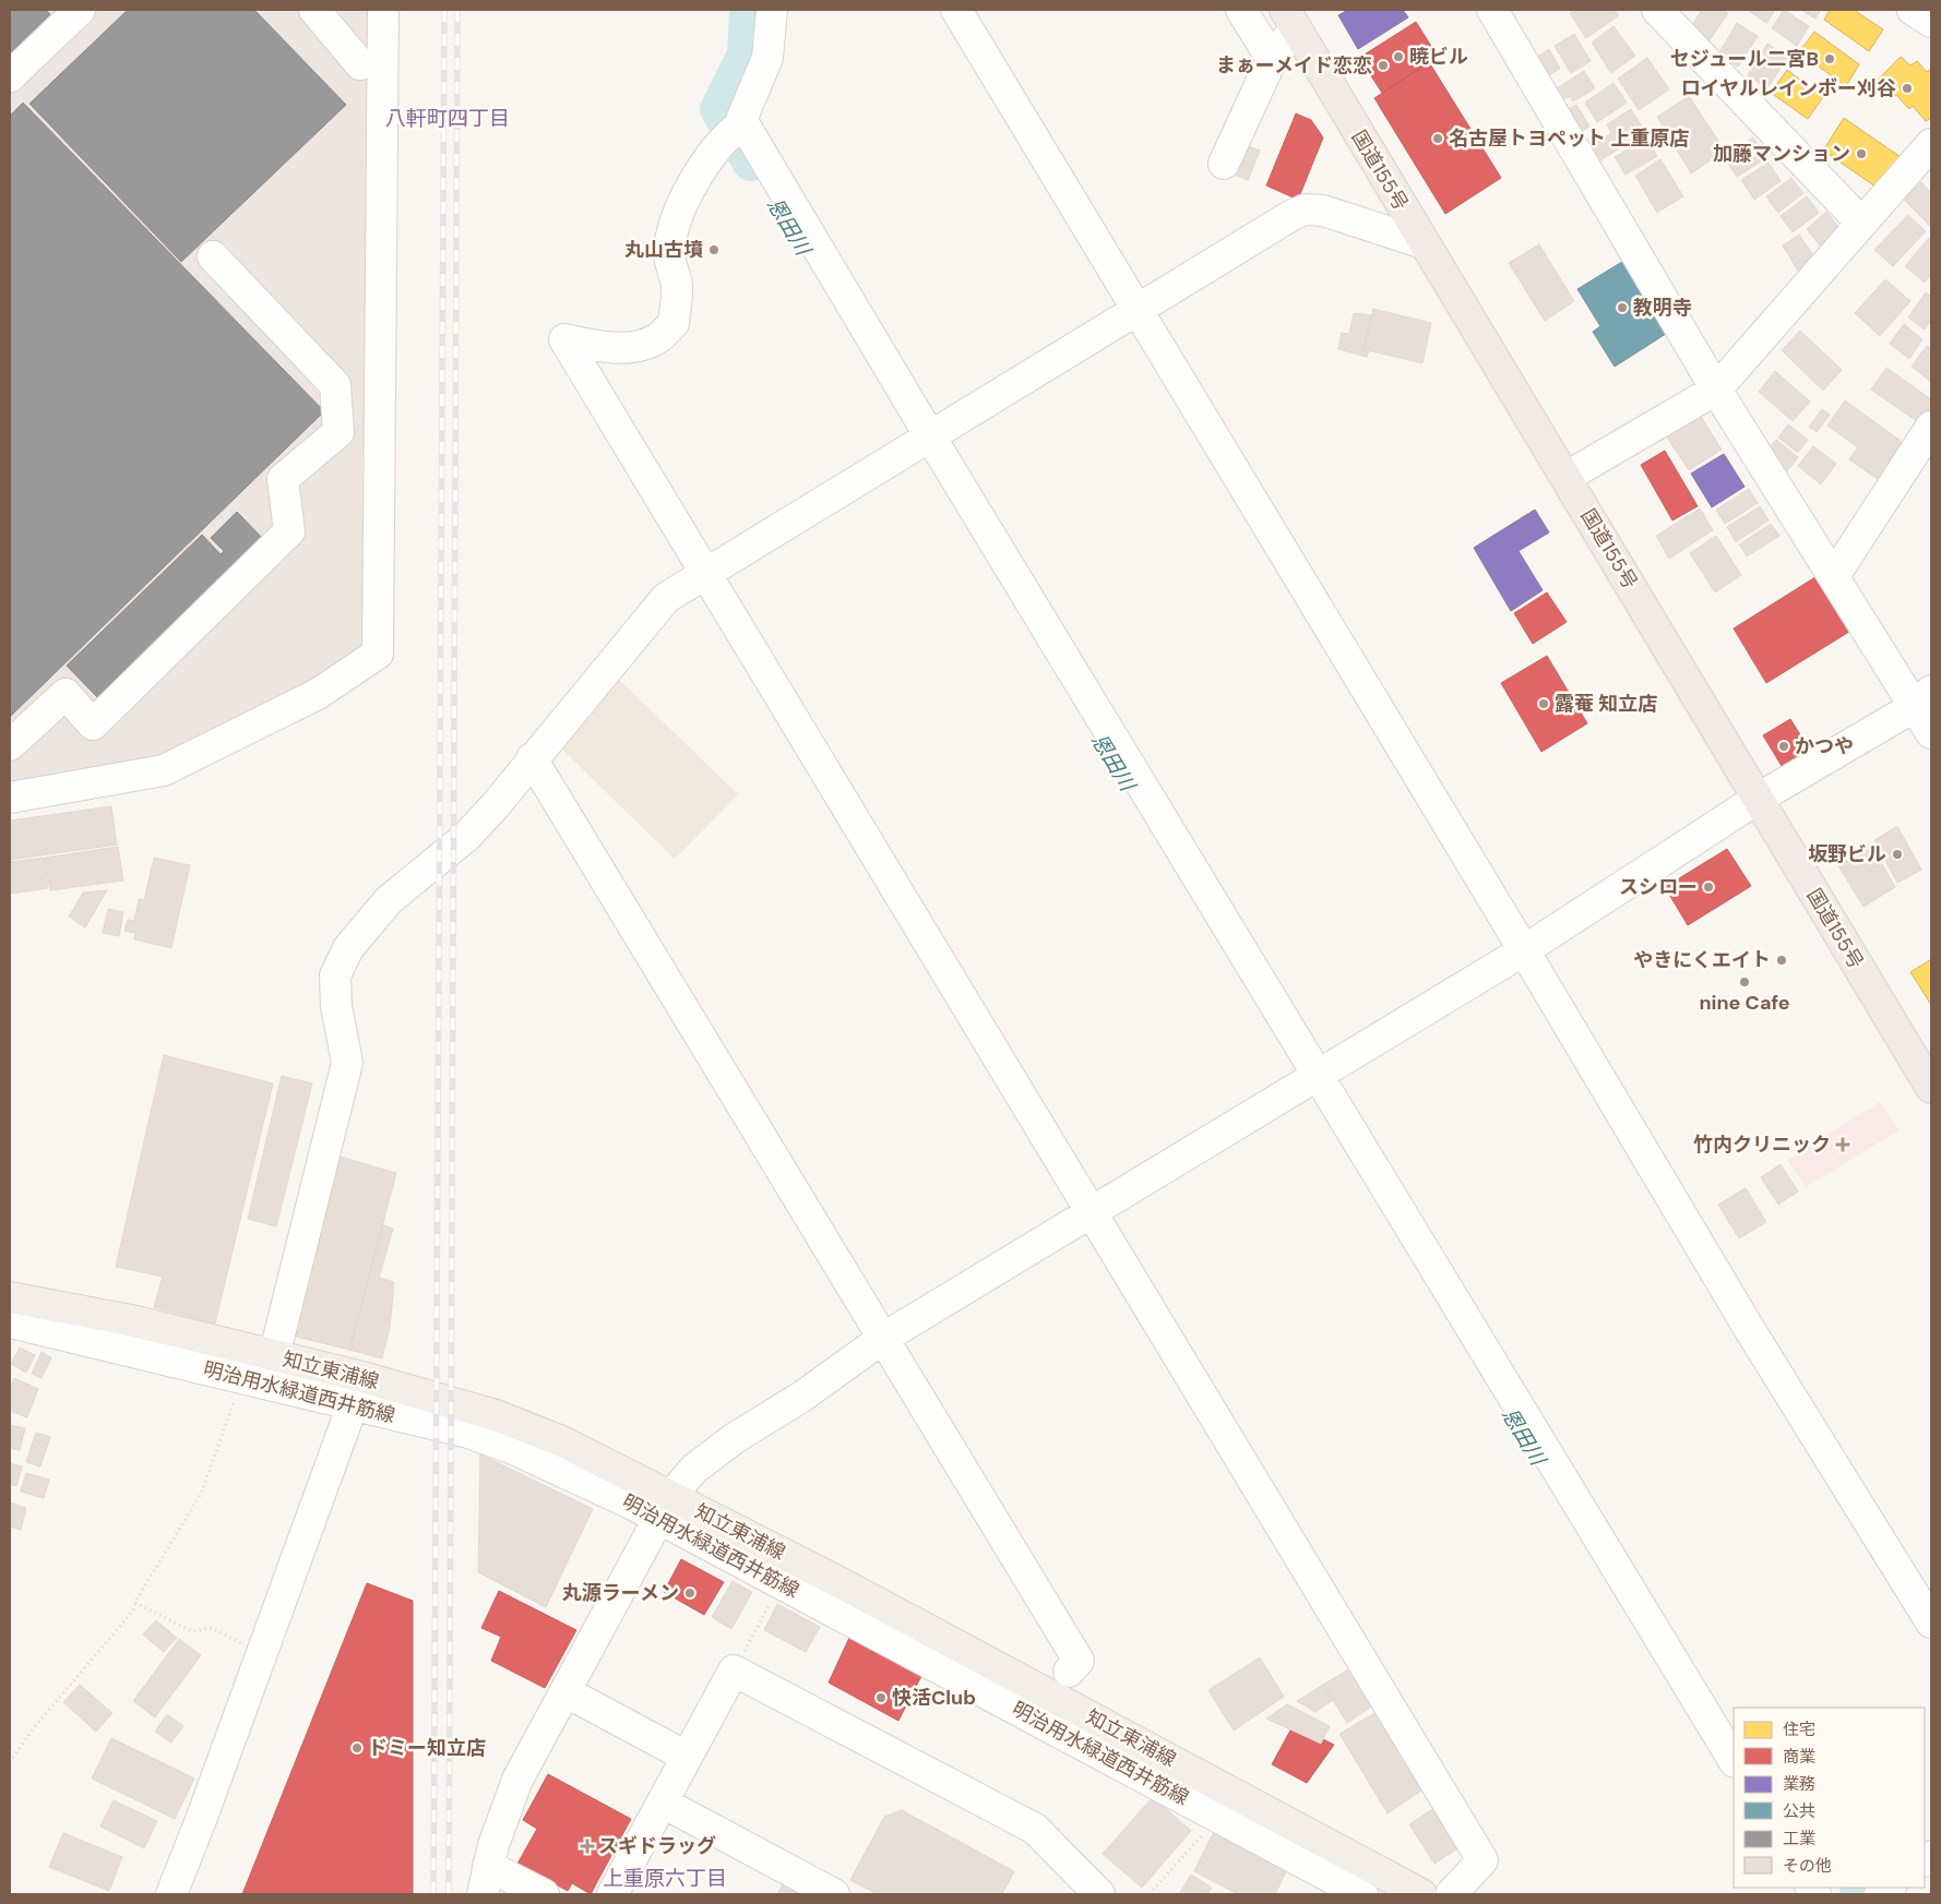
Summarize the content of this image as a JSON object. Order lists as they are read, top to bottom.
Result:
{
  "streets": {
    "highway": ["国道155号"],
    "main road": ["知立東浦線"],
    "street": ["明治用水緑道西井筋線"]
  },
  "crossings": [
    ["知立東浦線", "明治用水緑道西井筋線"]
  ],
  "districts": ["八軒町四丁目", "上重原六丁目"],
  "water": ["恩田川"],
  "places": {
    "other": [
      "暁ビル",
      "セジュール二宮B",
      "まぁーメイド恋恋",
      "ロイヤルレインボー刈谷",
      "名古屋トヨペット 上重原店",
      "加藤マンション",
      "丸山古墳",
      "教明寺",
      "露菴 知立店",
      "かつや",
      "坂野ビル",
      "スシロー",
      "やきにくエイト",
      "nine Cafe",
      "丸源ラーメン",
      "快活Club",
      "ドミー知立店"
    ],
    "health": ["竹内クリニック", "スギドラッグ"]
  },
  "legend": [
    "住宅",
    "商業",
    "業務",
    "公共",
    "工業",
    "その他"
  ]
}
